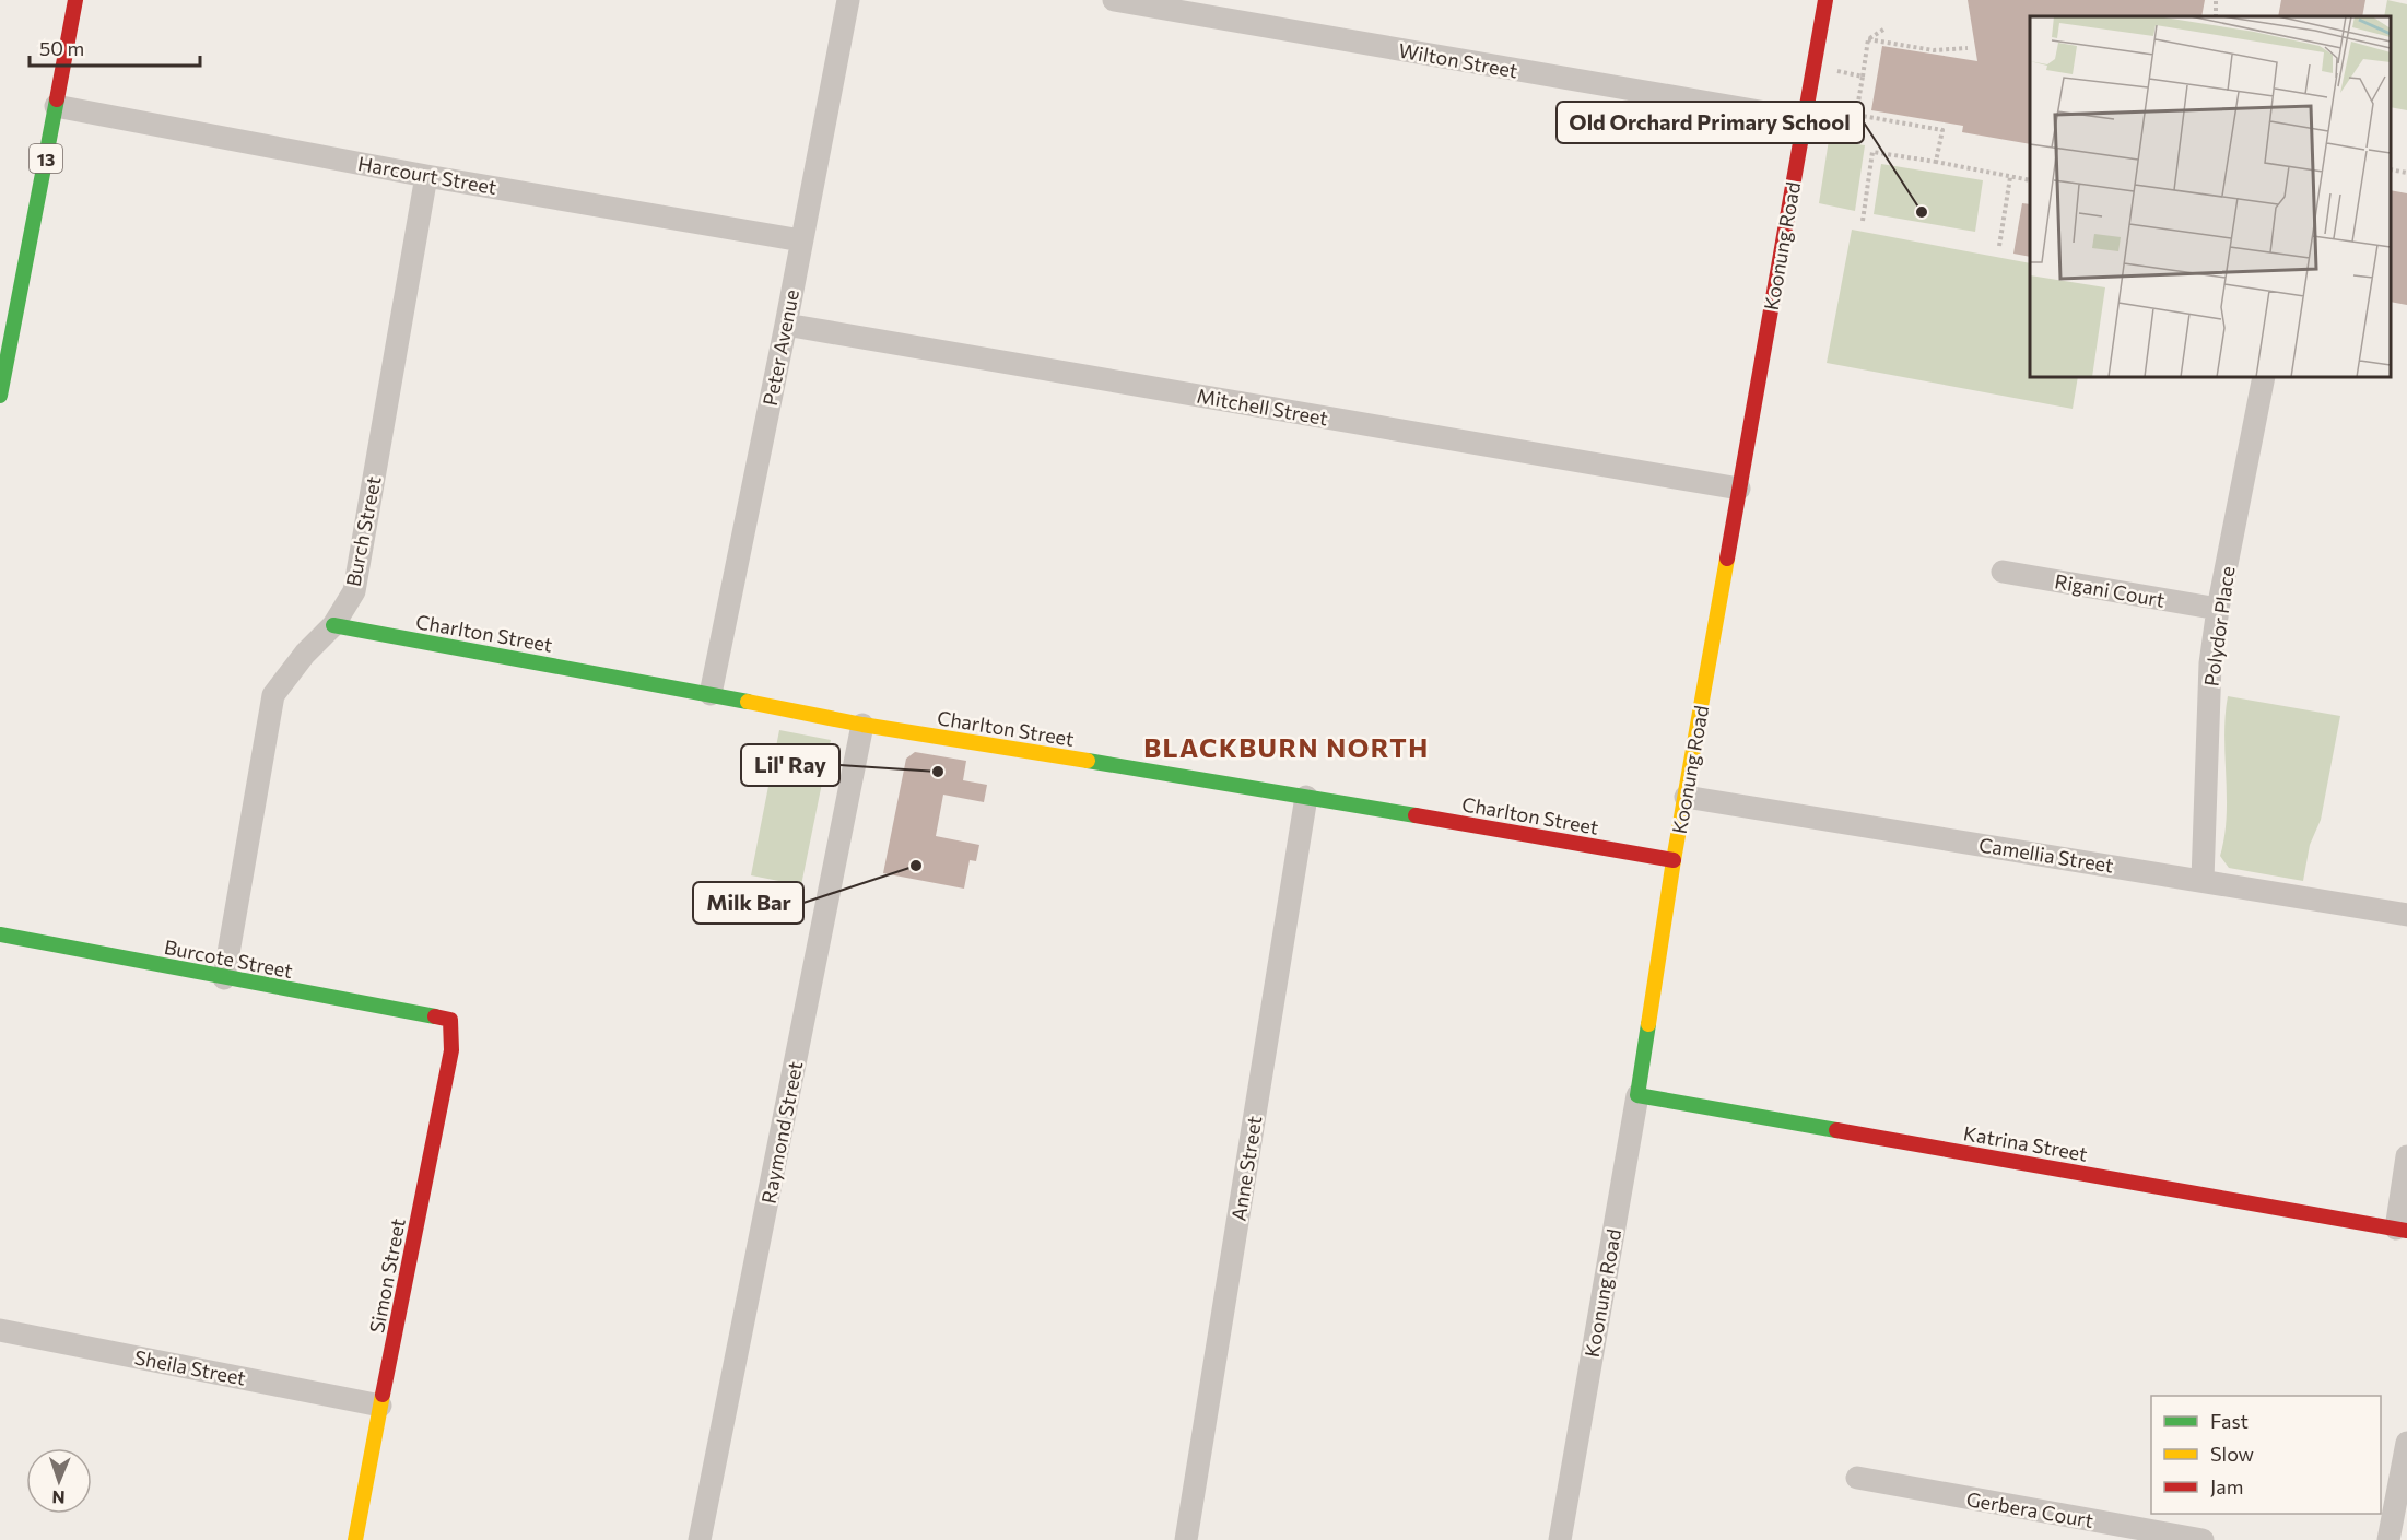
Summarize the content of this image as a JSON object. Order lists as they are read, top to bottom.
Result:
{
  "streets": {
    "street": [
      "Wilton Street",
      "13",
      "Harcourt Street",
      "Koonung Road",
      "Peter Avenue",
      "Mitchell Street",
      "Burch Street",
      "Rigani Court",
      "Polydor Place",
      "Charlton Street",
      "Camellia Street",
      "Burcote Street",
      "Raymond Street",
      "Katrina Street",
      "Anne Street",
      "Simon Street",
      "Sheila Street",
      "Gerbera Court"
    ]
  },
  "crossings": [
    ["Wilton Street", "Koonung Road"],
    ["13", "Harcourt Street"],
    ["Harcourt Street", "Peter Avenue"],
    ["Harcourt Street", "Burch Street"],
    ["Koonung Road", "Mitchell Street"],
    ["Koonung Road", "Charlton Street"],
    ["Koonung Road", "Camellia Street"],
    ["Koonung Road", "Katrina Street"],
    ["Peter Avenue", "Mitchell Street"],
    ["Peter Avenue", "Charlton Street"],
    ["Burch Street", "Charlton Street"],
    ["Burch Street", "Burcote Street"],
    ["Rigani Court", "Polydor Place"],
    ["Polydor Place", "Camellia Street"],
    ["Charlton Street", "Raymond Street"],
    ["Charlton Street", "Anne Street"],
    ["Burcote Street", "Simon Street"],
    ["Simon Street", "Sheila Street"]
  ],
  "districts": ["BLACKBURN NORTH"],
  "places": ["Old Orchard Primary School", "Lil' Ray", "Milk Bar"],
  "legend": ["Fast", "Slow", "Jam"],
  "scale_bar": "50 m",
  "north": "bottom"
}
